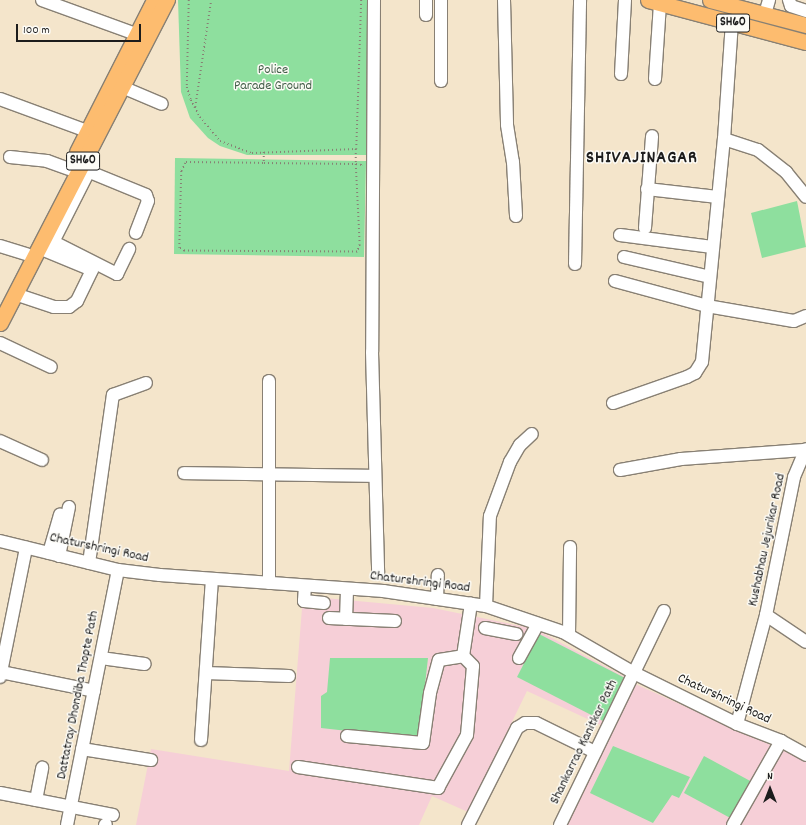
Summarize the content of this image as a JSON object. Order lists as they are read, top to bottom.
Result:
{
  "streets": {
    "main road": ["SH60"],
    "street": [
      "Kushabhau Jejurikar Road",
      "Chaturshringi Road",
      "Dattatray Dhondiba Thopte Path",
      "Shankarrao Kanitkar Path"
    ]
  },
  "crossings": [
    ["Chaturshringi Road", "Dattatray Dhondiba Thopte Path"],
    ["Chaturshringi Road", "Shankarrao Kanitkar Path"]
  ],
  "districts": ["SHIVAJINAGAR"],
  "parks": ["Police Parade Ground"],
  "scale_bar": "100 m",
  "north": "top"
}
